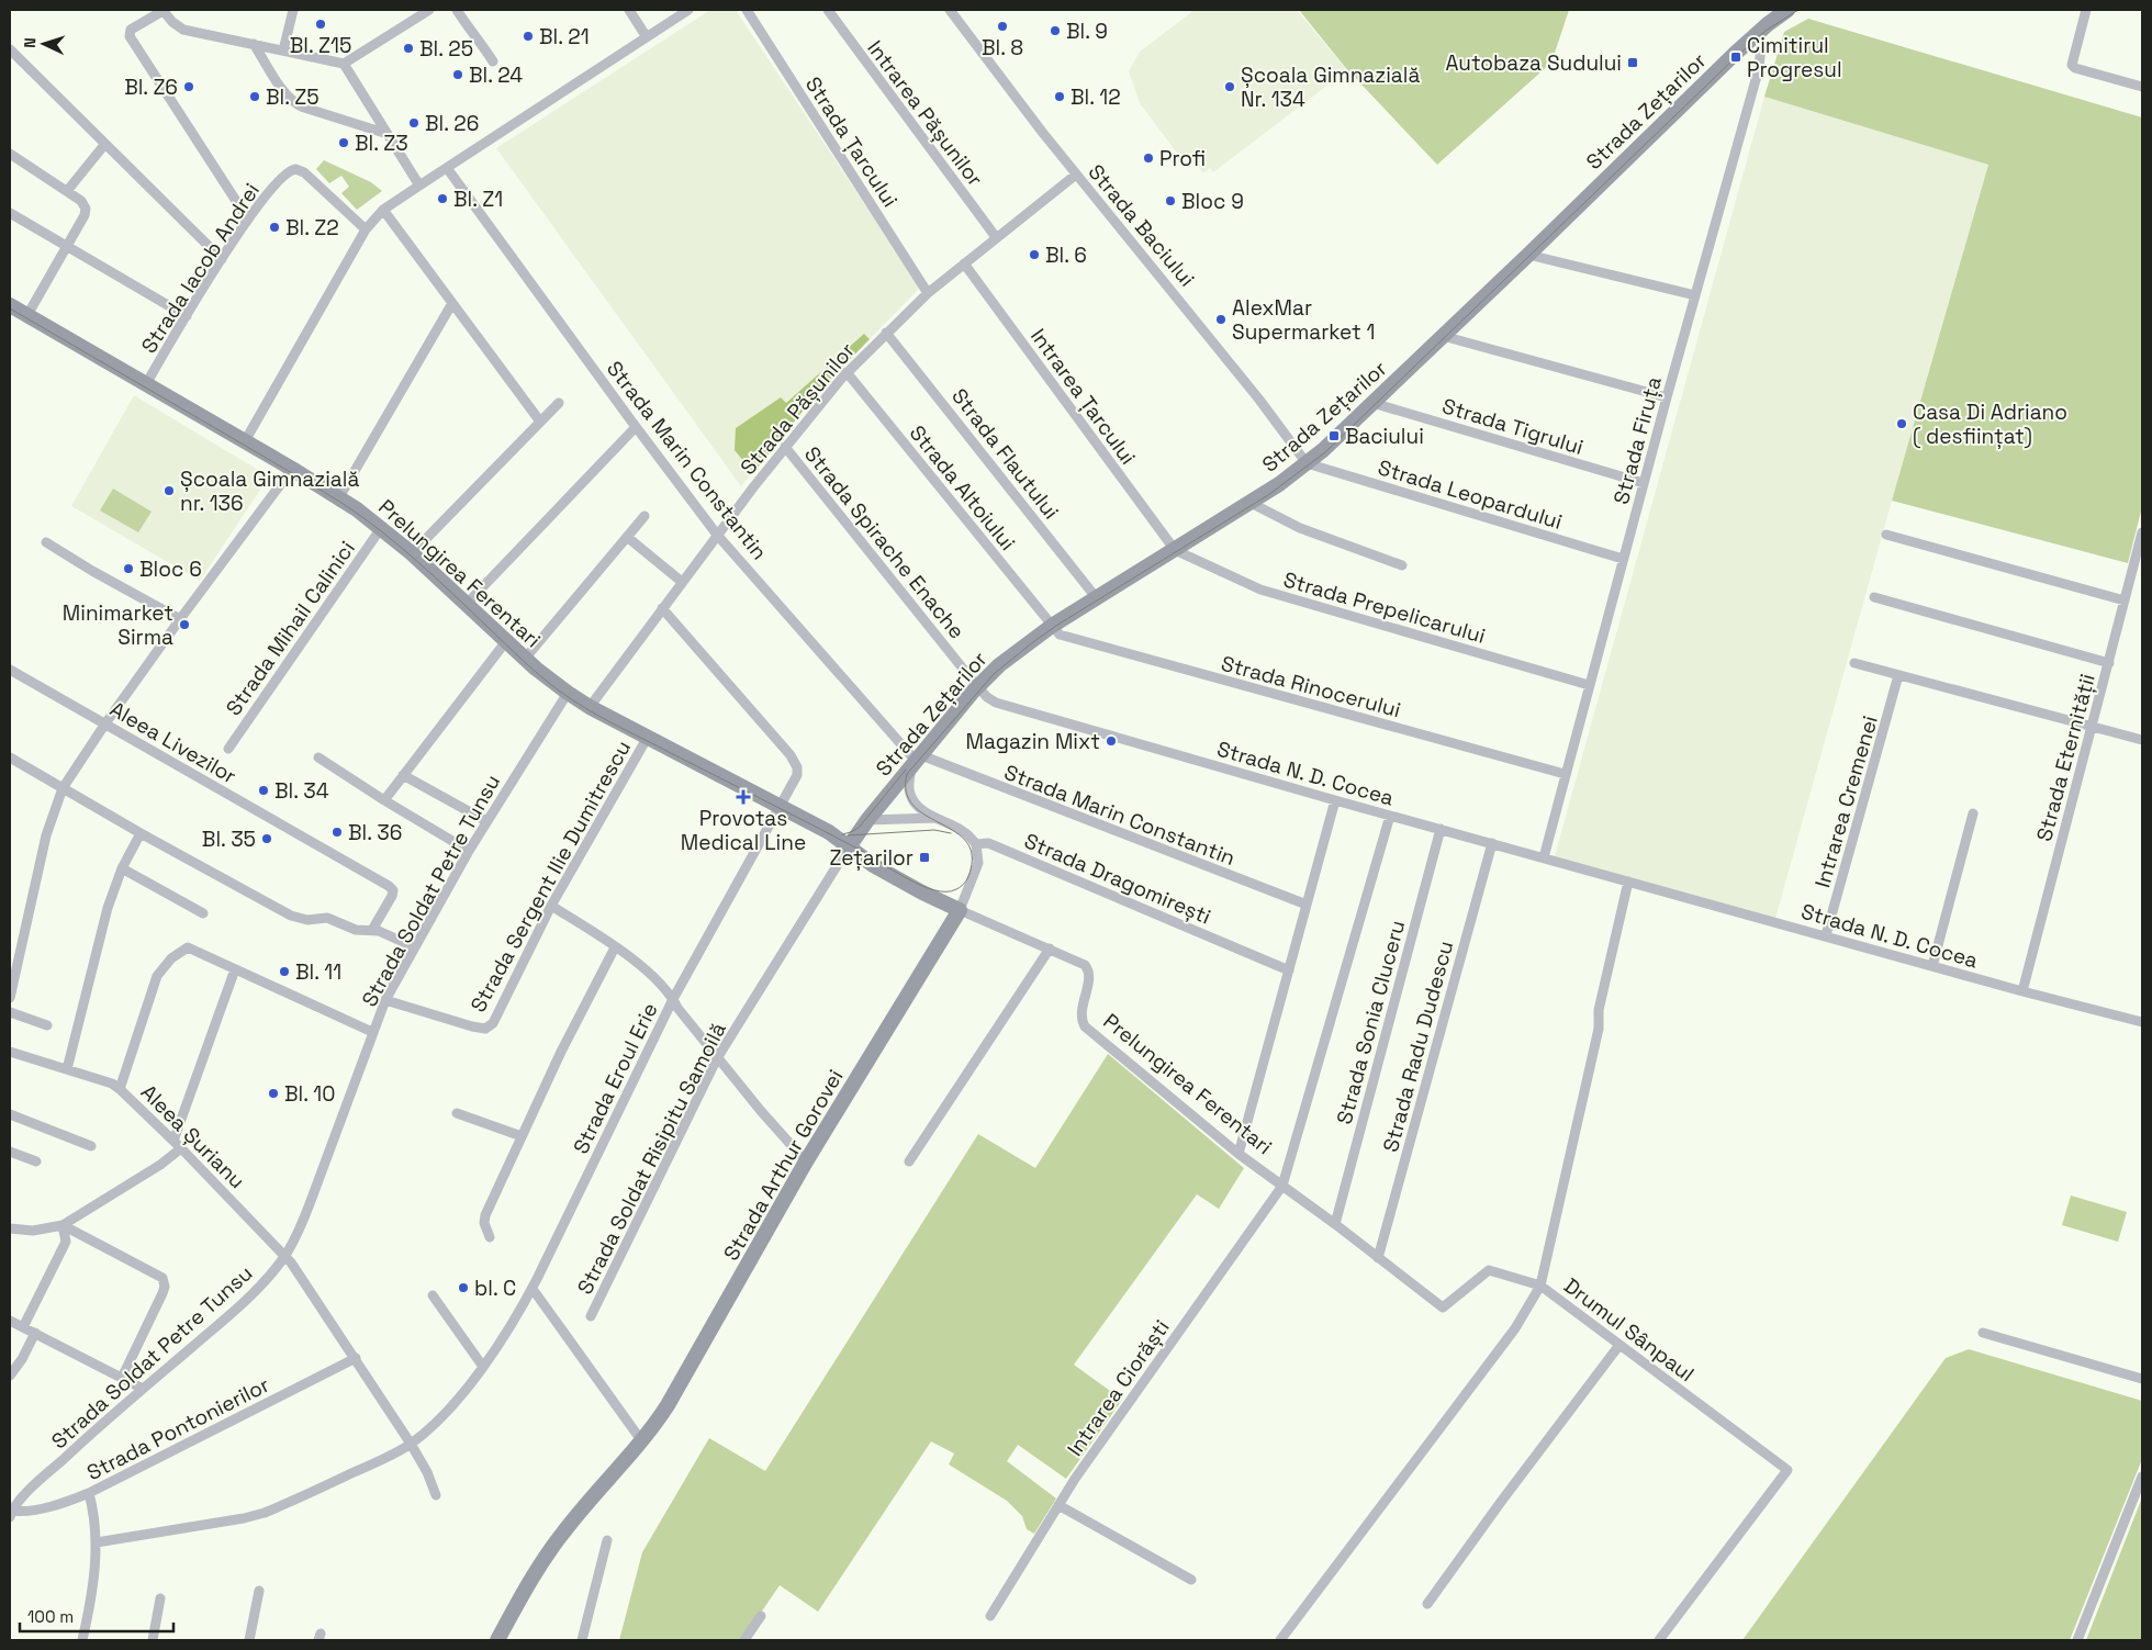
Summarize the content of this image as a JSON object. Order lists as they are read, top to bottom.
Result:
{
  "streets": {
    "main road": ["Strada Zețarilor", "Prelungirea Ferentari", "Strada Arthur Gorovei"],
    "street": [
      "Intrarea Pășunilor",
      "Strada Țarcului",
      "Strada Baciului",
      "Strada Iacob Andrei",
      "Intrarea Țarcului",
      "Strada Pășunilor",
      "Strada Tigrului",
      "Strada Firuța",
      "Strada Flautului",
      "Strada Marin Constantin",
      "Strada Altoiului",
      "Strada Leopardului",
      "Strada Spirache Enache",
      "Strada Prepelicarului",
      "Strada Mihail Calinici",
      "Strada Rinocerului",
      "Aleea Livezilor",
      "Strada Eternității",
      "Strada N. D. Cocea",
      "Intrarea Cremenei",
      "Strada Sergent Ilie Dumitrescu",
      "Strada Dragomirești",
      "Strada Soldat Petre Tunsu",
      "Strada Sonia Cluceru",
      "Strada Radu Dudescu",
      "Strada Eroul Erie",
      "Aleea Șurianu",
      "Strada Soldat Risipitu Samoilă",
      "Drumul Sânpaul",
      "Intrarea Ciorăști",
      "Strada Pontonierilor"
    ]
  },
  "crossings": [
    ["Strada Zețarilor", "Strada Baciului"],
    ["Strada Zețarilor", "Intrarea Țarcului"],
    ["Strada Zețarilor", "Strada Tigrului"],
    ["Strada Zețarilor", "Strada Firuța"],
    ["Strada Zețarilor", "Strada Flautului"],
    ["Strada Zețarilor", "Strada Marin Constantin"],
    ["Strada Zețarilor", "Strada Altoiului"],
    ["Strada Zețarilor", "Strada Leopardului"],
    ["Strada Zețarilor", "Strada Spirache Enache"],
    ["Strada Zețarilor", "Prelungirea Ferentari"],
    ["Strada Zețarilor", "Strada Prepelicarului"],
    ["Strada Zețarilor", "Strada Rinocerului"],
    ["Strada Zețarilor", "Strada N. D. Cocea"],
    ["Strada Zețarilor", "Strada Dragomirești"],
    ["Strada Zețarilor", "Strada Soldat Risipitu Samoilă"],
    ["Intrarea Pășunilor", "Strada Pășunilor"],
    ["Strada Țarcului", "Strada Pășunilor"],
    ["Strada Baciului", "Strada Pășunilor"],
    ["Strada Baciului", "Strada Leopardului"],
    ["Strada Iacob Andrei", "Prelungirea Ferentari"],
    ["Intrarea Țarcului", "Strada Pășunilor"],
    ["Intrarea Țarcului", "Strada Prepelicarului"],
    ["Strada Pășunilor", "Strada Flautului"],
    ["Strada Pășunilor", "Strada Marin Constantin"],
    ["Strada Pășunilor", "Strada Altoiului"],
    ["Strada Pășunilor", "Strada Spirache Enache"],
    ["Strada Pășunilor", "Prelungirea Ferentari"],
    ["Strada Pășunilor", "Strada Eroul Erie"],
    ["Strada Tigrului", "Strada Firuța"],
    ["Strada Firuța", "Strada Leopardului"],
    ["Strada Firuța", "Strada Prepelicarului"],
    ["Strada Firuța", "Strada Rinocerului"],
    ["Strada Firuța", "Strada N. D. Cocea"],
    ["Strada Marin Constantin", "Strada Dragomirești"],
    ["Strada Altoiului", "Strada Rinocerului"],
    ["Strada Spirache Enache", "Strada N. D. Cocea"],
    ["Prelungirea Ferentari", "Strada Mihail Calinici"],
    ["Prelungirea Ferentari", "Strada Sergent Ilie Dumitrescu"],
    ["Prelungirea Ferentari", "Strada Soldat Petre Tunsu"],
    ["Prelungirea Ferentari", "Strada Sonia Cluceru"],
    ["Prelungirea Ferentari", "Strada Radu Dudescu"],
    ["Prelungirea Ferentari", "Strada Eroul Erie"],
    ["Prelungirea Ferentari", "Strada Soldat Risipitu Samoilă"],
    ["Prelungirea Ferentari", "Strada Arthur Gorovei"],
    ["Prelungirea Ferentari", "Drumul Sânpaul"],
    ["Prelungirea Ferentari", "Intrarea Ciorăști"],
    ["Strada Eternității", "Strada N. D. Cocea"],
    ["Strada N. D. Cocea", "Intrarea Cremenei"],
    ["Strada N. D. Cocea", "Strada Sonia Cluceru"],
    ["Strada N. D. Cocea", "Strada Radu Dudescu"],
    ["Strada N. D. Cocea", "Intrarea Ciorăști"],
    ["Strada Sergent Ilie Dumitrescu", "Strada Soldat Petre Tunsu"],
    ["Strada Soldat Petre Tunsu", "Aleea Șurianu"],
    ["Strada Soldat Petre Tunsu", "Strada Pontonierilor"]
  ],
  "places": {
    "other": [
      "Bl. Z15",
      "Bl. 8",
      "Bl. 9",
      "Bl. 21",
      "Bl. 25",
      "Bl. 24",
      "Bl. Z6",
      "Școala Gimnazială Nr. 134",
      "Bl. Z5",
      "Bl. 12",
      "Bl. 26",
      "Bl. Z3",
      "Profi",
      "Bl. Z1",
      "Bloc 9",
      "Bl. Z2",
      "Bl. 6",
      "AlexMar Supermarket 1",
      "Casa Di Adriano ( desființat)",
      "Școala Gimnazială nr. 136",
      "Bloc 6",
      "Minimarket Sirma",
      "Magazin Mixt",
      "Bl. 34",
      "Bl. 36",
      "Bl. 35",
      "Bl. 11",
      "Bl. 10",
      "bl. C"
    ],
    "transit": [
      "Cimitirul Progresul",
      "Autobaza Sudului",
      "Baciului",
      "Zețarilor"
    ],
    "health": ["Provotas Medical Line"]
  },
  "scale_bar": "100 m",
  "north": "left"
}
